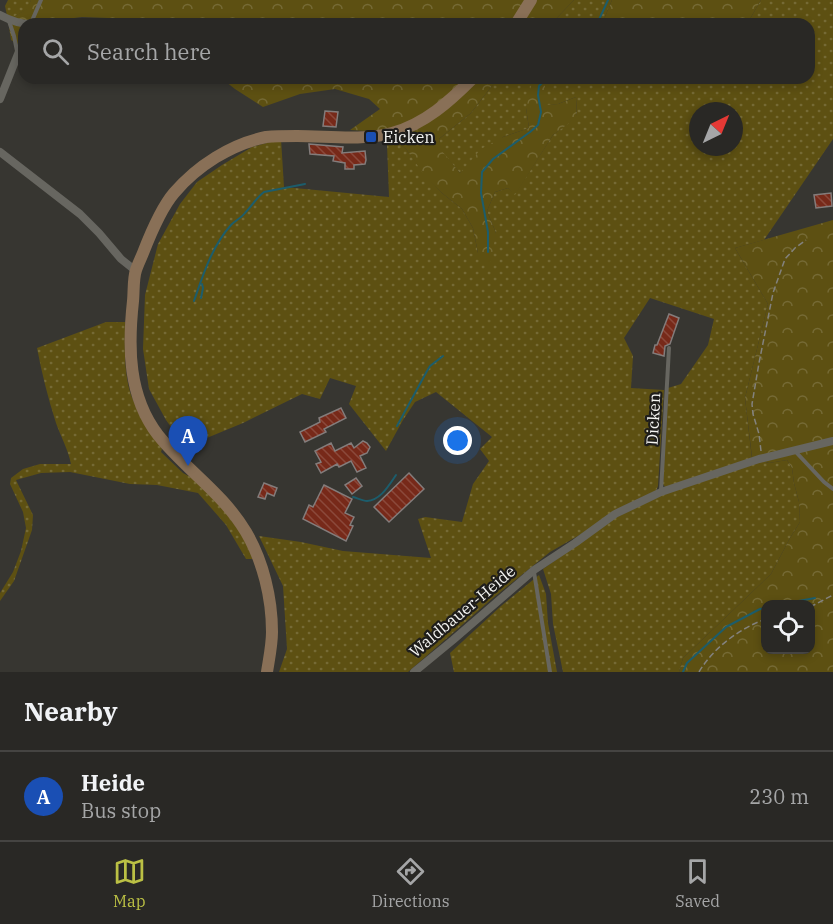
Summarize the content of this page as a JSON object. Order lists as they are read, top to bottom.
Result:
{
  "streets": {
    "street": ["Waldbauer-Heide"],
    "lane": ["Dicken"]
  },
  "places": {
    "transit": ["Eicken"]
  },
  "north": "top right",
  "page": {
    "search": "Search here",
    "pins": "A",
    "heading": "Nearby",
    "list": [
      {
        "mark": "A",
        "name": "Heide",
        "note": "Bus stop",
        "value": "230 m"
      }
    ],
    "nav": ["Map", "Directions", "Saved"]
  }
}
